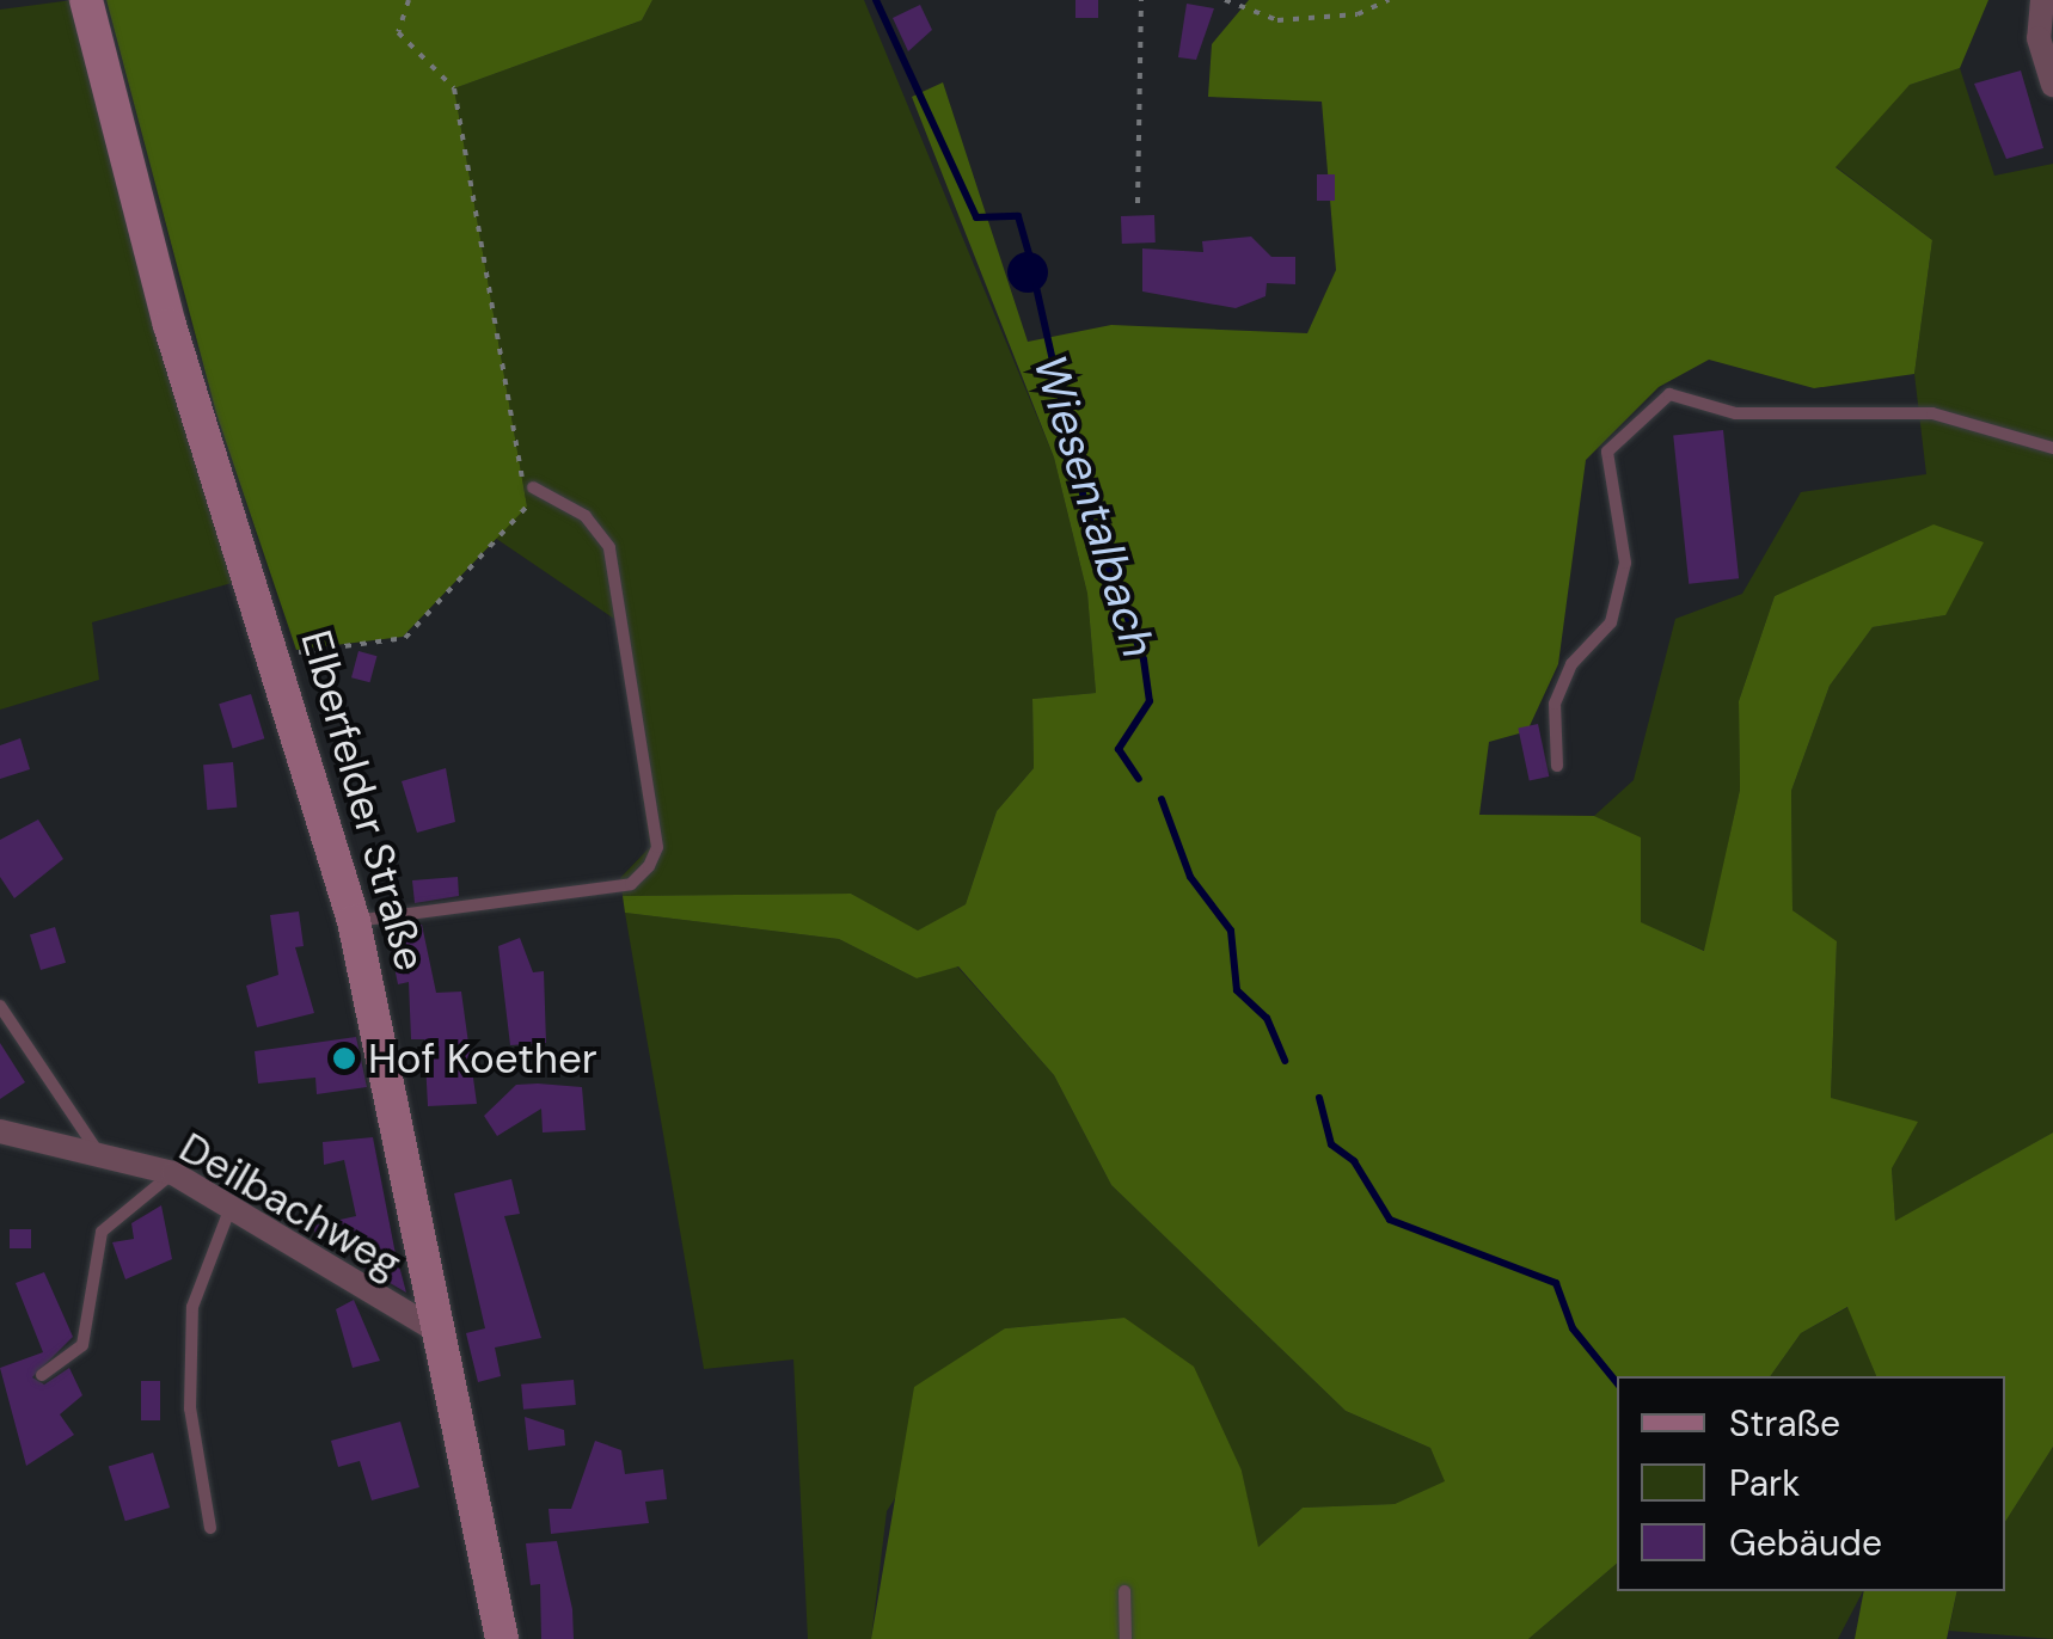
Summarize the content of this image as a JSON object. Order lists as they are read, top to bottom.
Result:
{
  "streets": {
    "main road": ["Elberfelder Straße"],
    "street": ["Deilbachweg"]
  },
  "crossings": [
    ["Elberfelder Straße", "Deilbachweg"]
  ],
  "water": ["Wiesentalbach"],
  "places": ["Hof Koether"],
  "legend": ["Straße", "Park", "Gebäude"]
}
